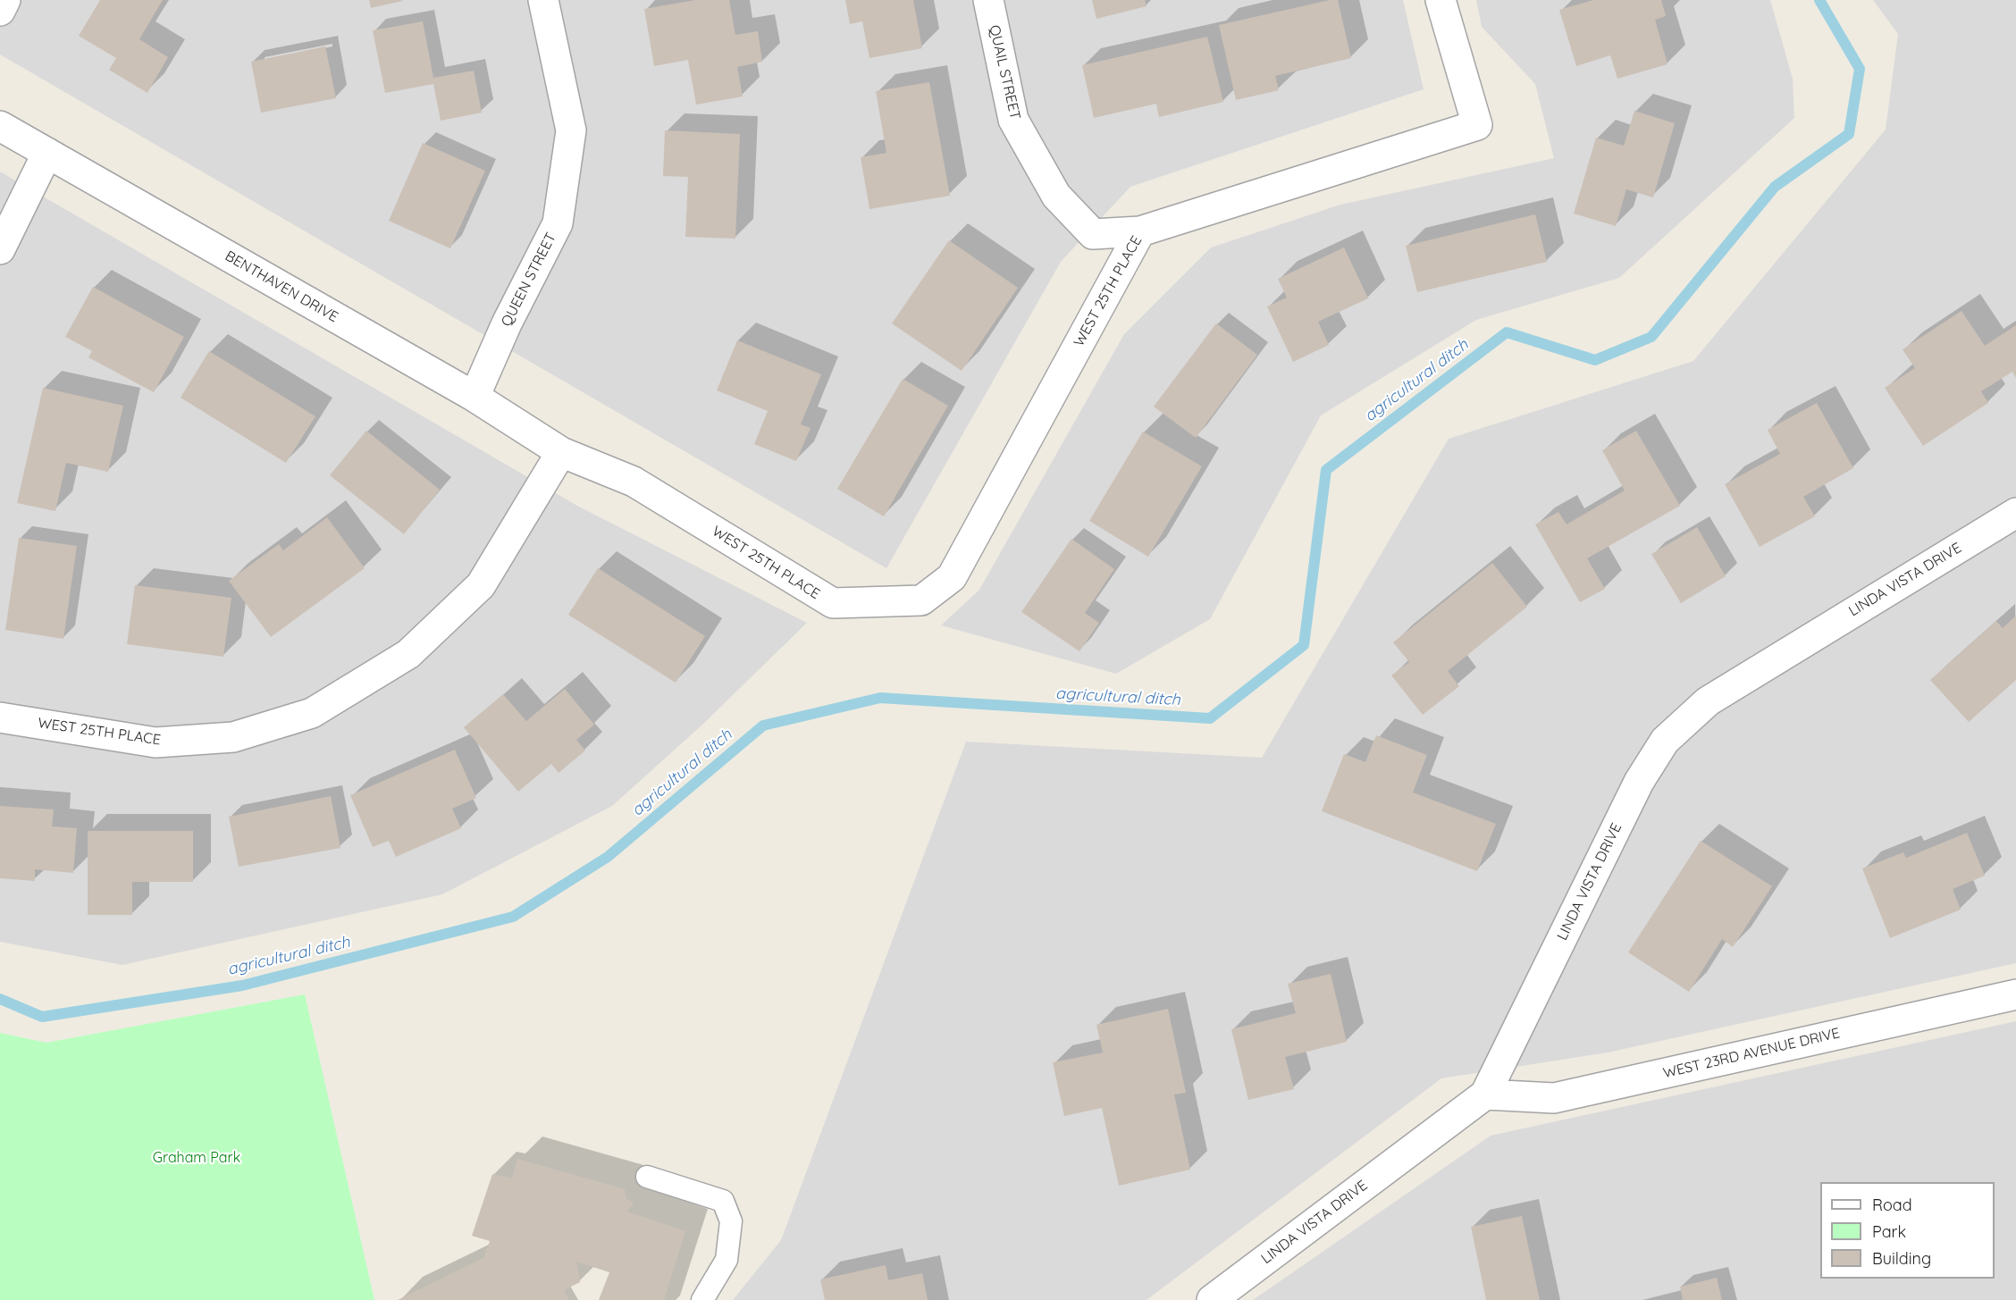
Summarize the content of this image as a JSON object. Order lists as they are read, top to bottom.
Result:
{
  "streets": {
    "street": [
      "QUAIL STREET",
      "QUEEN STREET",
      "BENTHAVEN DRIVE",
      "WEST 25TH PLACE",
      "LINDA VISTA DRIVE",
      "WEST 23RD AVENUE DRIVE"
    ]
  },
  "crossings": [
    ["QUAIL STREET", "WEST 25TH PLACE"],
    ["QUEEN STREET", "BENTHAVEN DRIVE"],
    ["BENTHAVEN DRIVE", "WEST 25TH PLACE"],
    ["LINDA VISTA DRIVE", "WEST 23RD AVENUE DRIVE"]
  ],
  "water": ["agricultural ditch"],
  "parks": ["Graham Park"],
  "legend": ["Road", "Park", "Building"]
}
